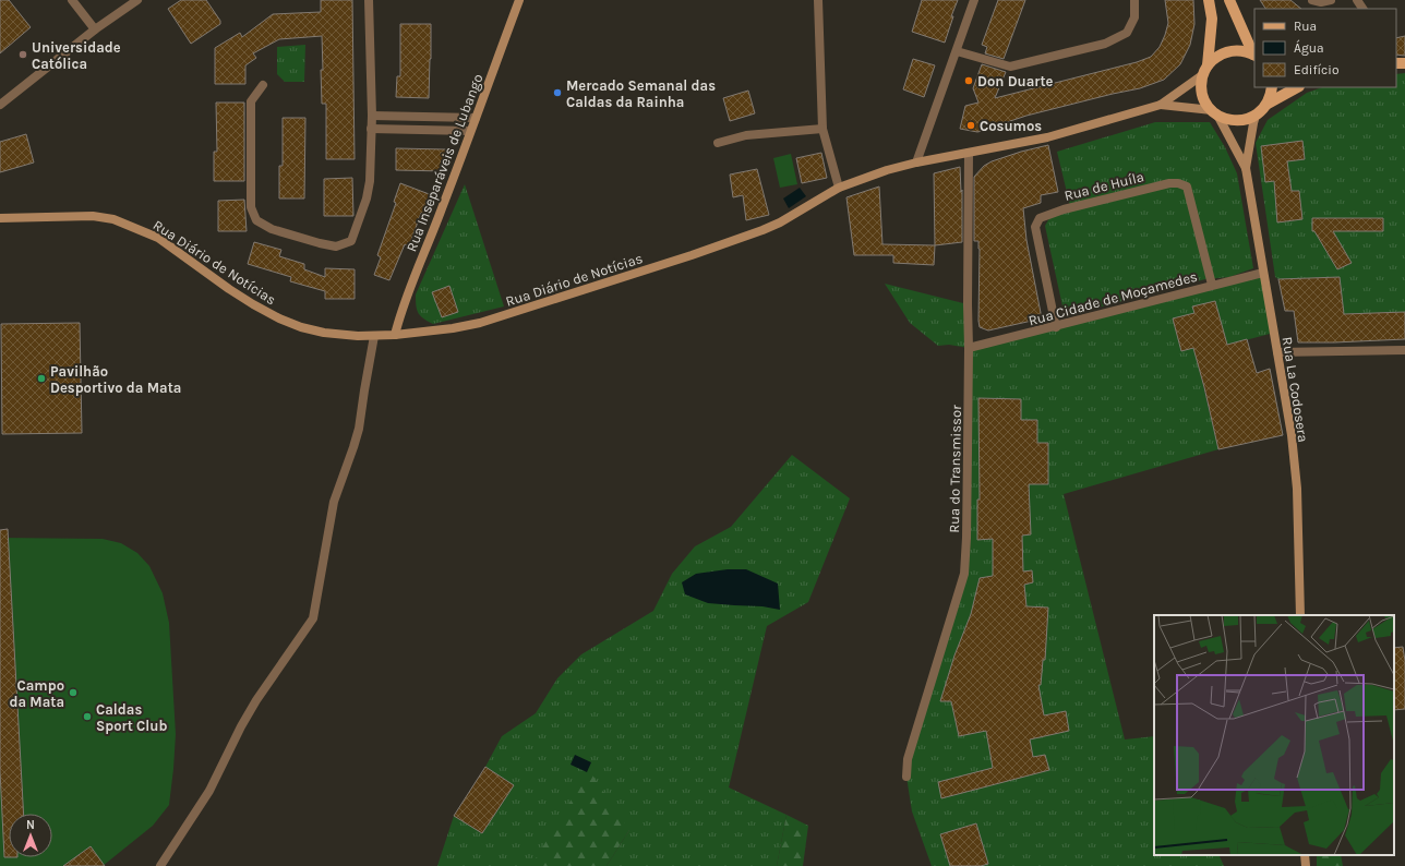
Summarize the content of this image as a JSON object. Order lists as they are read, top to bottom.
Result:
{
  "streets": {
    "main road": ["Rua Inseparáveis de Lubango", "Rua Diário de Notícias", "Rua La Codosera"],
    "street": ["Rua de Huíla", "Rua Cidade de Moçamedes", "Rua do Transmissor"]
  },
  "crossings": [
    ["Rua Inseparáveis de Lubango", "Rua Diário de Notícias"],
    ["Rua de Huíla", "Rua Cidade de Moçamedes"],
    ["Rua Diário de Notícias", "Rua do Transmissor"],
    ["Rua Cidade de Moçamedes", "Rua La Codosera"],
    ["Rua Cidade de Moçamedes", "Rua do Transmissor"]
  ],
  "places": [
    "Universidade Católica",
    "Don Duarte",
    "Mercado Semanal das Caldas da Rainha",
    "Cosumos",
    "Pavilhão Desportivo da Mata",
    "Campo da Mata",
    "Caldas Sport Club"
  ],
  "legend": ["Rua", "Água", "Edifício"],
  "north": "top"
}
